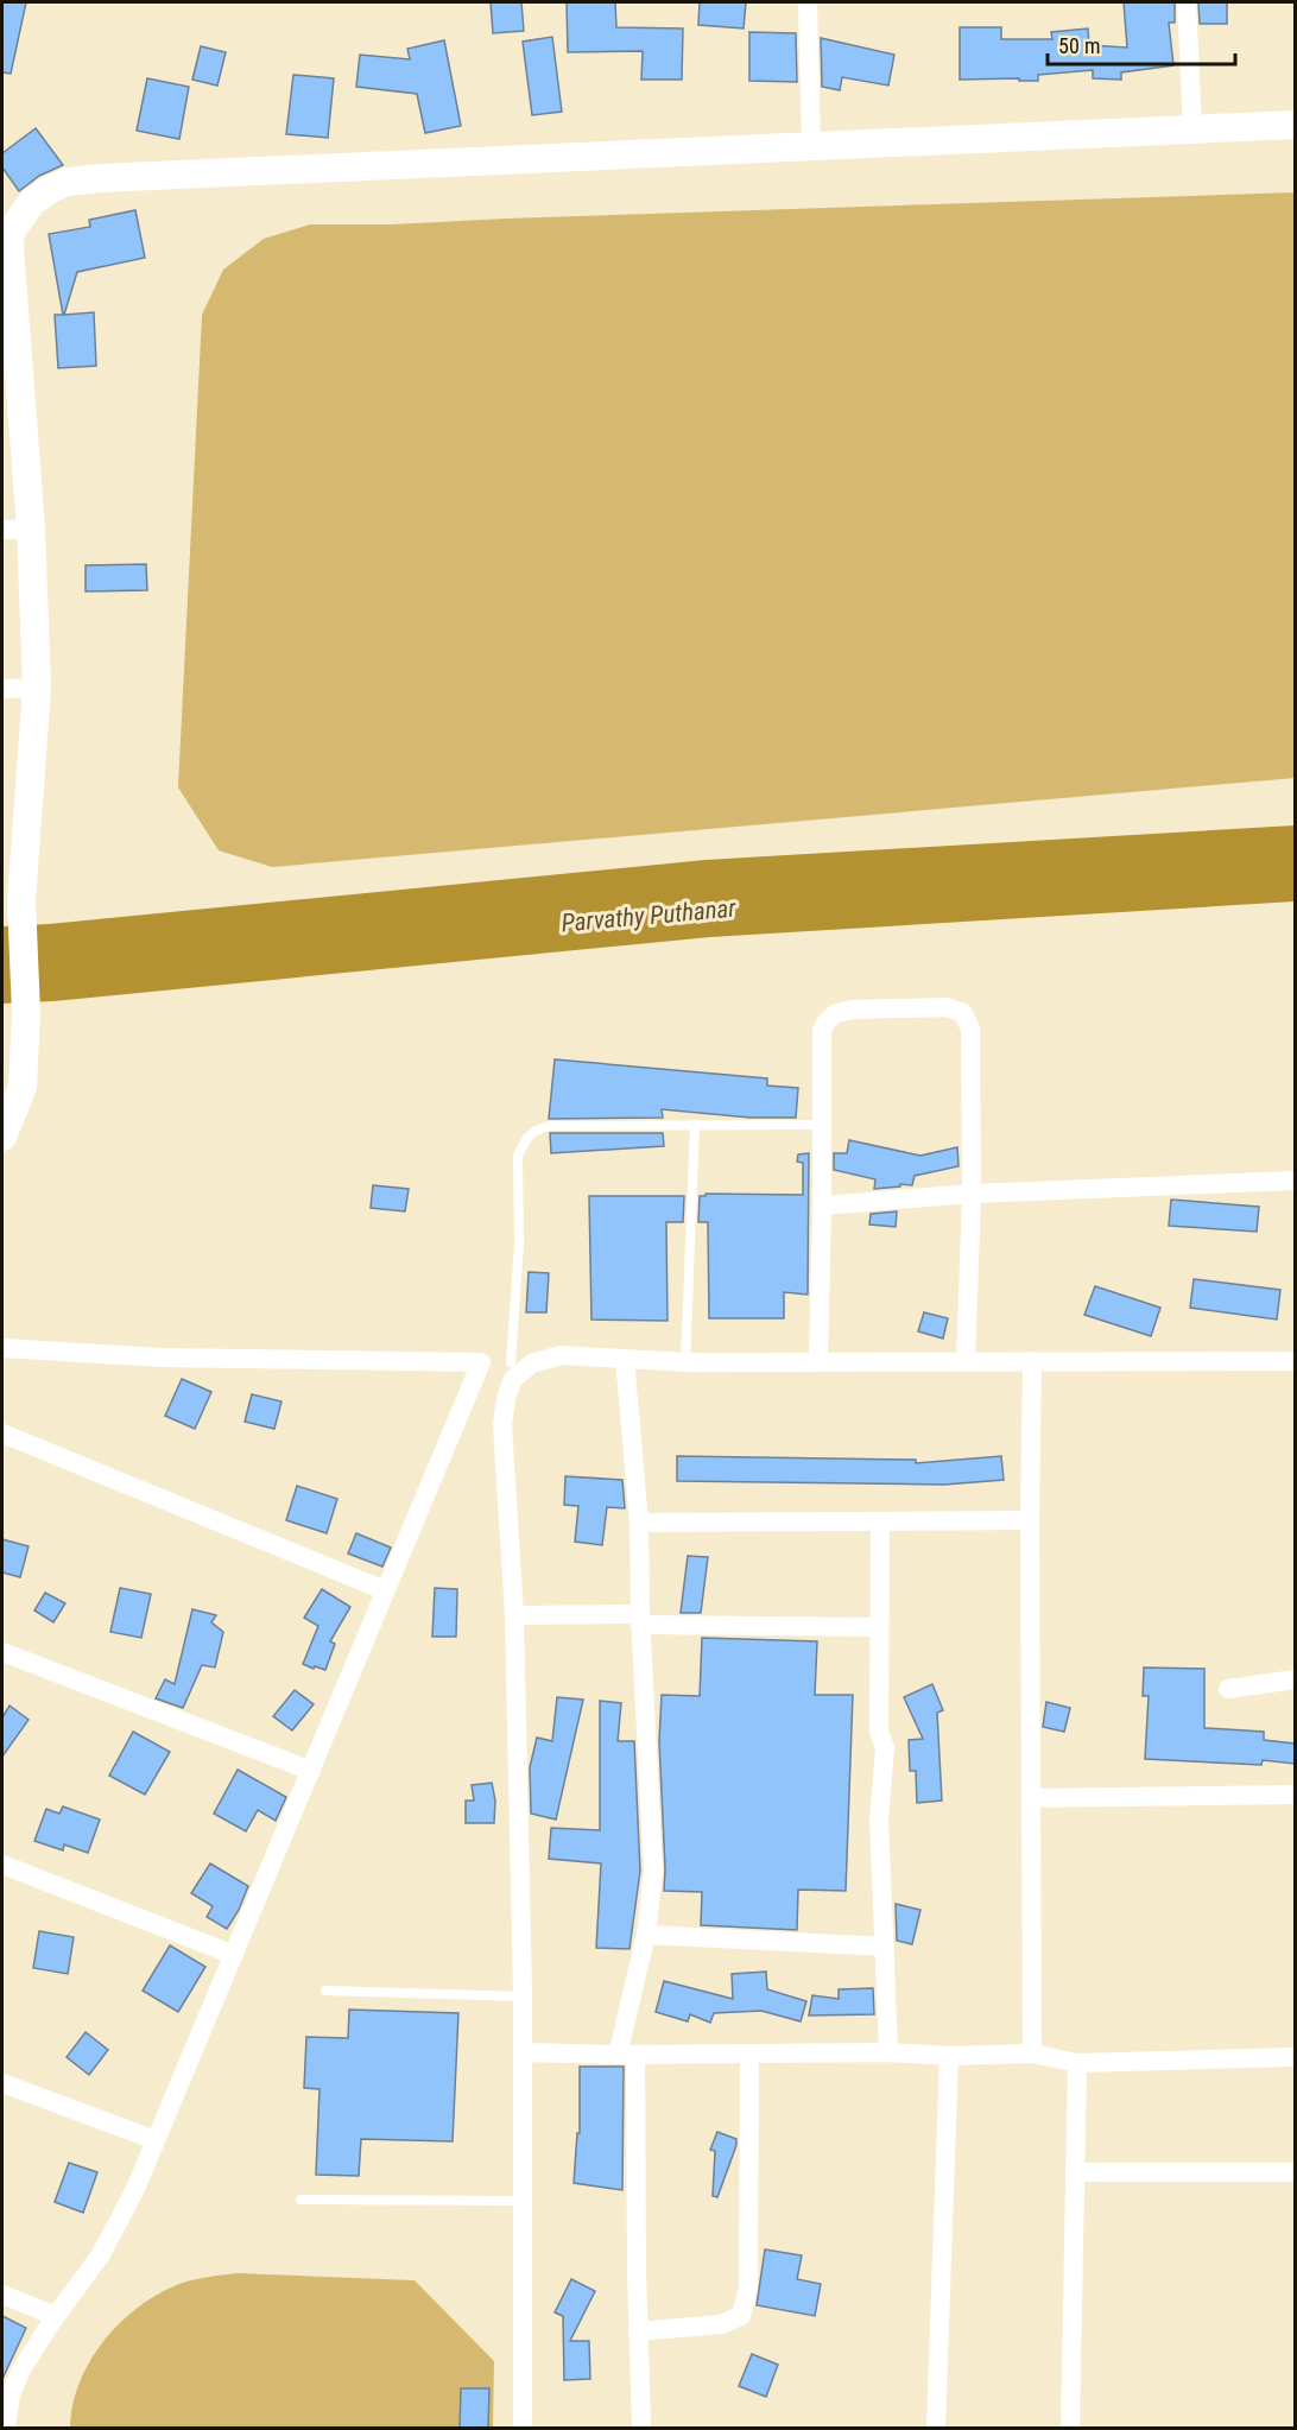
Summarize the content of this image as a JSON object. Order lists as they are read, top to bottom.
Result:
{
  "water": ["Parvathy Puthanar"],
  "scale_bar": "50 m"
}
